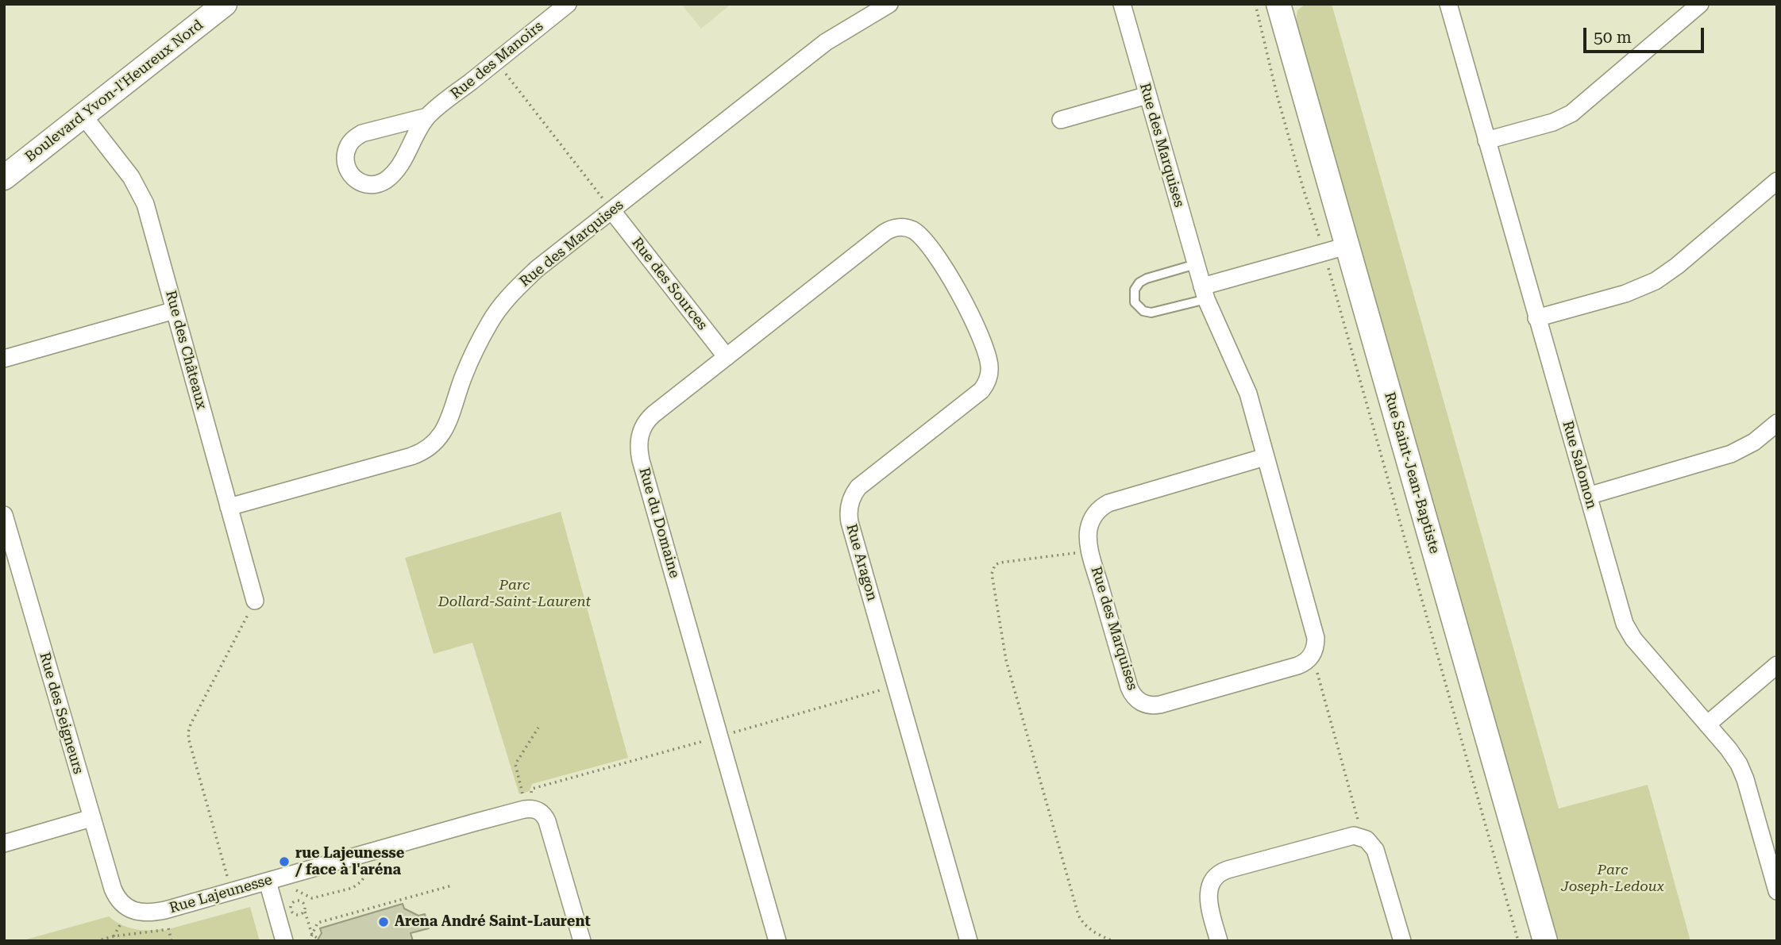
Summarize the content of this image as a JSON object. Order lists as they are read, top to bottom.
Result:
{
  "streets": {
    "street": [
      "Rue des Manoirs",
      "Boulevard Yvon-l'Heureux Nord",
      "Rue des Marquises",
      "Rue des Sources",
      "Rue des Châteaux",
      "Rue Salomon",
      "Rue Saint-Jean-Baptiste",
      "Rue du Domaine",
      "Rue Aragon",
      "Rue des Seigneurs",
      "Rue Lajeunesse"
    ]
  },
  "crossings": [
    ["Boulevard Yvon-l'Heureux Nord", "Rue des Châteaux"],
    ["Rue des Marquises", "Rue des Sources"],
    ["Rue des Marquises", "Rue des Châteaux"],
    ["Rue des Sources", "Rue du Domaine"],
    ["Rue du Domaine", "Rue Aragon"],
    ["Rue des Seigneurs", "Rue Lajeunesse"]
  ],
  "parks": ["Parc Dollard-Saint-Laurent", "Parc Joseph-Ledoux"],
  "places": ["rue Lajeunesse / face à l'aréna", "Arena André Saint-Laurent"],
  "scale_bar": "50 m"
}
